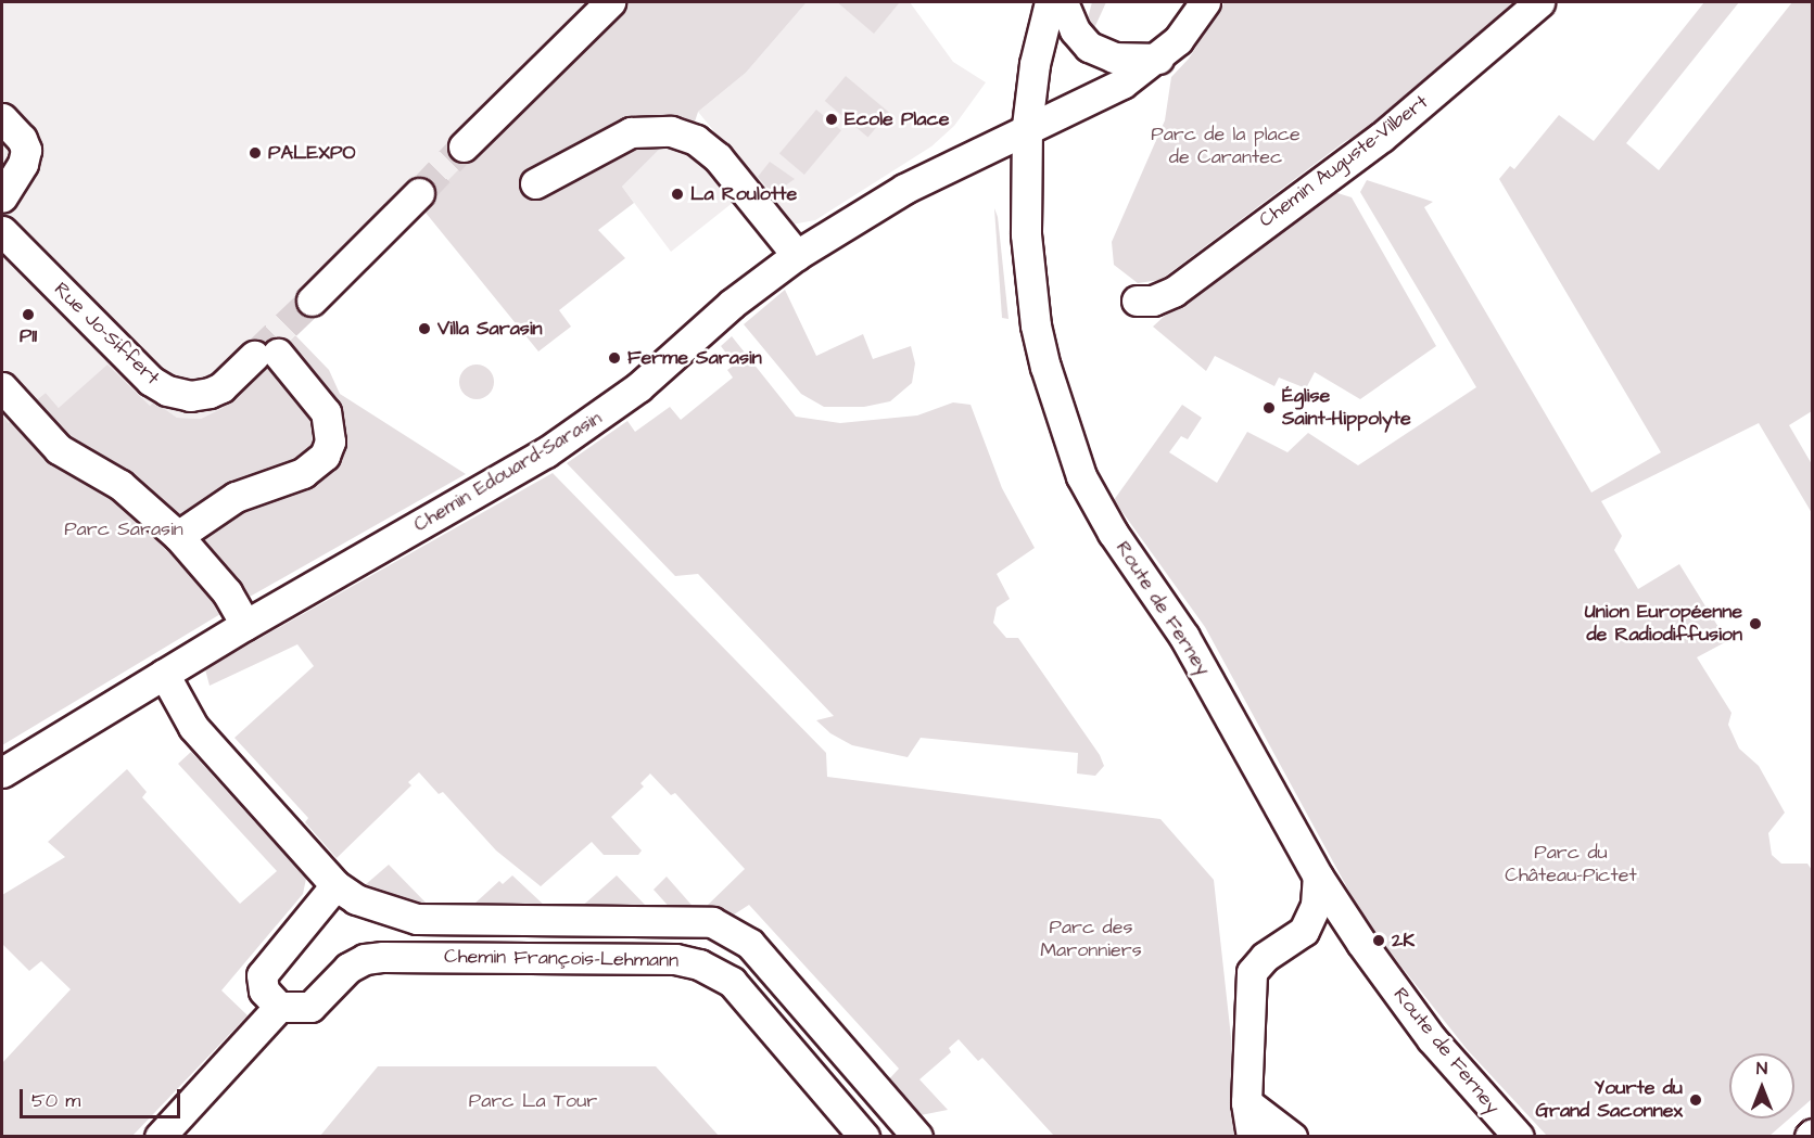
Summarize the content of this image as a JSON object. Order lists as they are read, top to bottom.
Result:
{
  "streets": {
    "street": [
      "Chemin Auguste-Vilbert",
      "Rue Jo-Siffert",
      "Chemin Edouard-Sarasin",
      "Route de Ferney",
      "Chemin François-Lehmann"
    ]
  },
  "crossings": [
    ["Chemin Edouard-Sarasin", "Route de Ferney"],
    ["Chemin Edouard-Sarasin", "Chemin François-Lehmann"]
  ],
  "parks": [
    "Parc de la place de Carantec",
    "Parc Sarasin",
    "Parc du Château-Pictet",
    "Parc des Maronniers",
    "Parc La Tour"
  ],
  "places": [
    "Ecole Place",
    "PALEXPO",
    "La Roulotte",
    "P11",
    "Villa Sarasin",
    "Ferme Sarasin",
    "Église Saint-Hippolyte",
    "Union Européenne de Radiodiffusion",
    "2K",
    "Yourte du Grand Saconnex"
  ],
  "scale_bar": "50 m",
  "north": "top"
}
